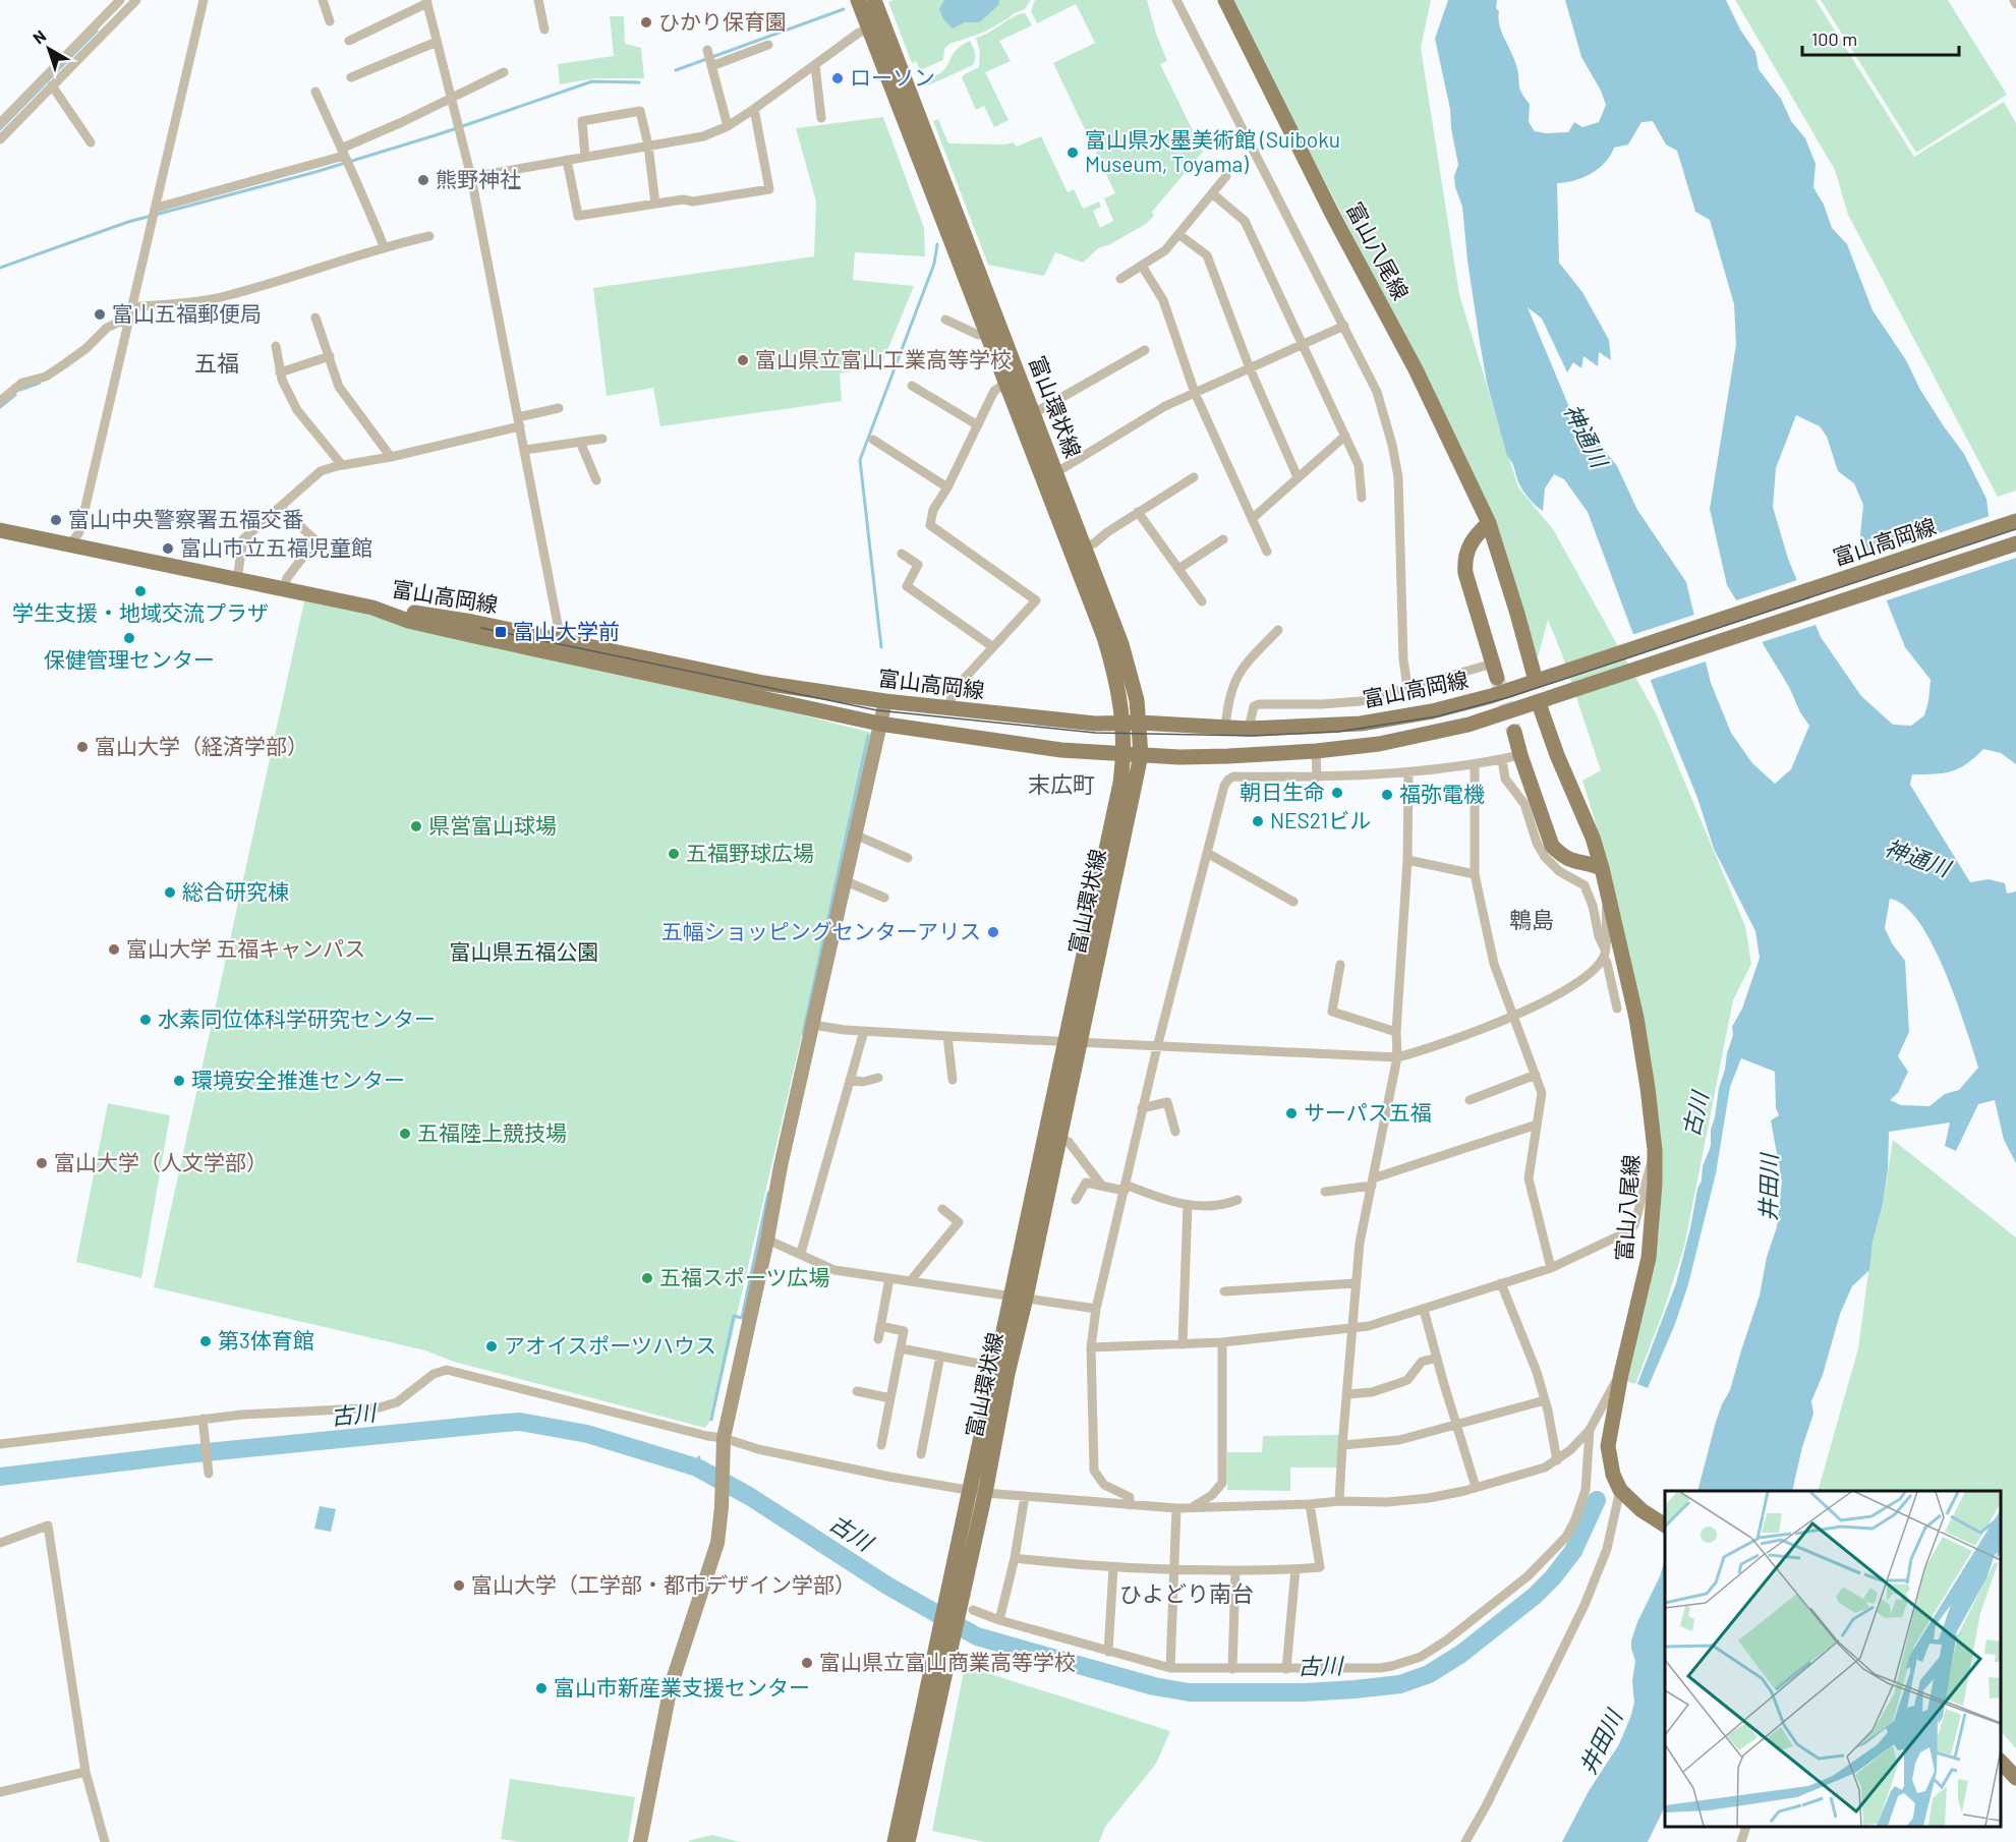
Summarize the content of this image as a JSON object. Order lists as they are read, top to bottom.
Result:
{
  "streets": {
    "main road": ["富山八尾線", "富山環状線", "富山高岡線"]
  },
  "crossings": [
    ["富山八尾線", "富山高岡線"],
    ["富山環状線", "富山高岡線"]
  ],
  "districts": [
    "五福",
    "末広町",
    "鵯島",
    "ひよどり南台"
  ],
  "water": ["神通川", "古川", "井田川"],
  "parks": ["富山県五福公園"],
  "places": {
    "other": [
      "ひかり保育園",
      "ローソン",
      "富山県水墨美術館 (Suiboku Museum, Toyama)",
      "熊野神社",
      "富山五福郵便局",
      "富山県立富山工業高等学校",
      "富山中央警察署五福交番",
      "富山市立五福児童館",
      "学生支援・地域交流プラザ",
      "保健管理センター",
      "富山大学（経済学部）",
      "朝日生命",
      "福弥電機",
      "NES21ビル",
      "県営富山球場",
      "五福野球広場",
      "総合研究棟",
      "五幅ショッピングセンターアリス",
      "富山大学 五福キャンパス",
      "水素同位体科学研究センター",
      "環境安全推進センター",
      "サーパス五福",
      "五福陸上競技場",
      "富山大学（人文学部）",
      "五福スポーツ広場",
      "第3体育館",
      "アオイスポーツハウス",
      "富山大学（工学部・都市デザイン学部）",
      "富山県立富山商業高等学校",
      "富山市新産業支援センター"
    ],
    "transit": ["富山大学前"]
  },
  "scale_bar": "100 m",
  "north": "top left"
}
